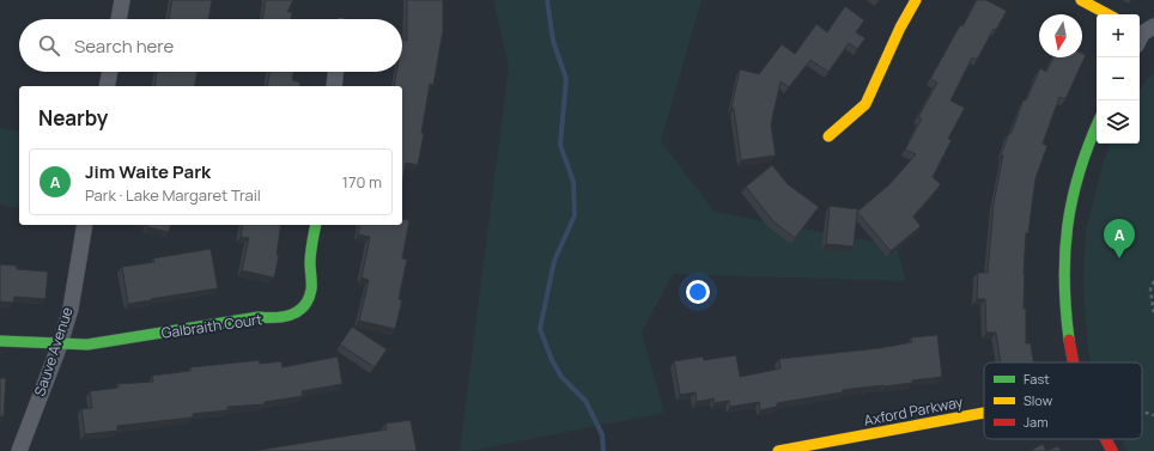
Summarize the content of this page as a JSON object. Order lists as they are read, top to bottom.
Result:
{
  "streets": {
    "street": ["Galbraith Court", "Sauve Avenue", "Axford Parkway"]
  },
  "crossings": [
    ["Galbraith Court", "Sauve Avenue"]
  ],
  "legend": ["Fast", "Slow", "Jam"],
  "north": "bottom",
  "page": {
    "map_buttons": ["+", "−"],
    "search": "Search here",
    "heading": "Nearby",
    "list": [
      {
        "mark": "A",
        "name": "Jim Waite Park",
        "note": "Park · Lake Margaret Trail",
        "value": "170 m"
      }
    ],
    "pins": "A"
  }
}
